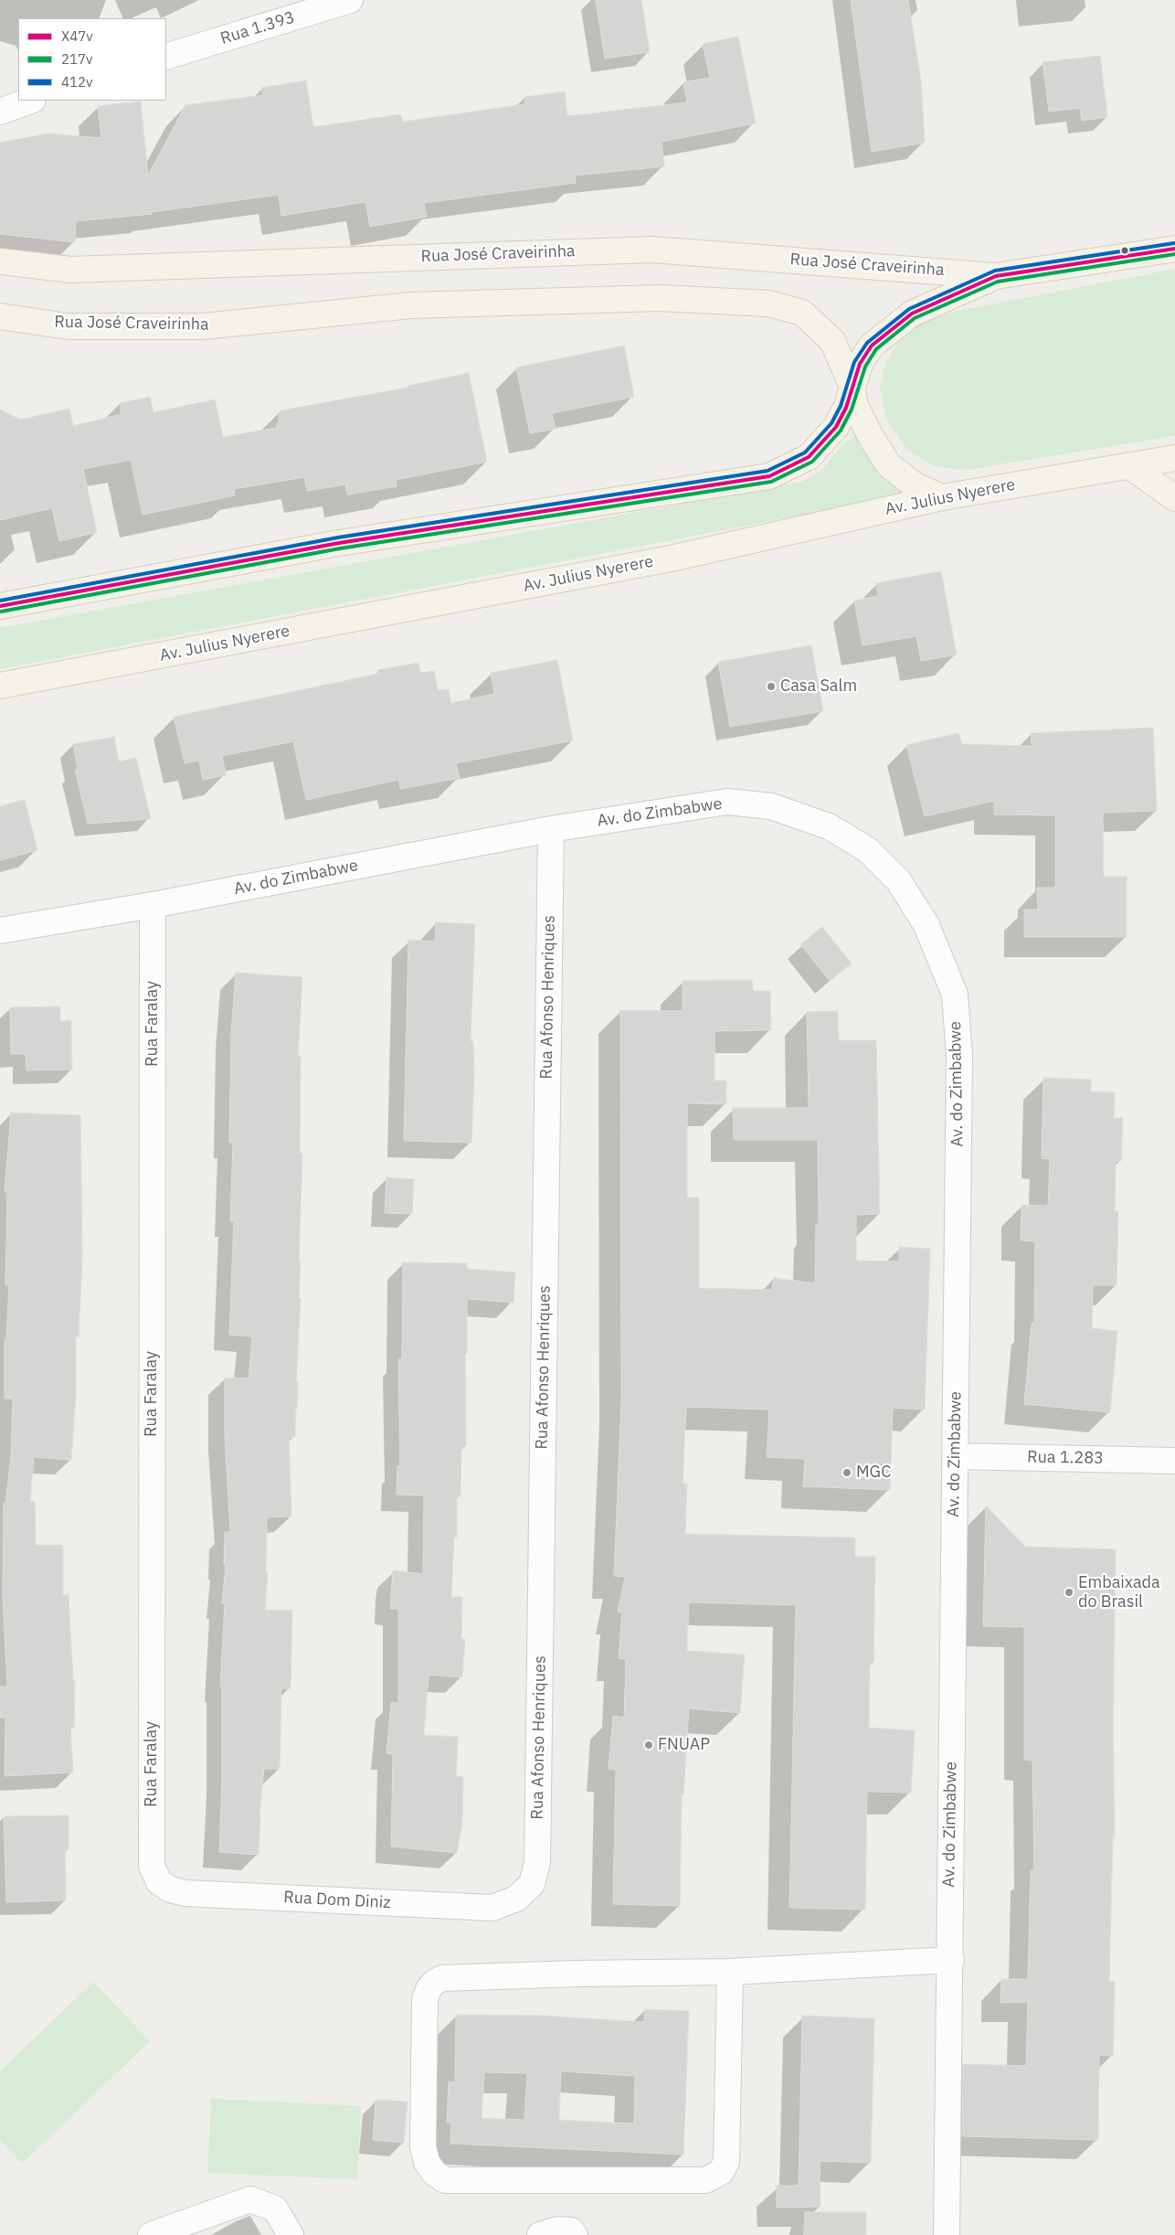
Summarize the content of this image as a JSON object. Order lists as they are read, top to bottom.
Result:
{
  "streets": {
    "main road": ["Rua José Craveirinha", "Av. Julius Nyerere"],
    "street": [
      "Rua 1.393",
      "Av. do Zimbabwe",
      "Rua Afonso Henriques",
      "Rua Faralay",
      "Rua 1.283",
      "Rua Dom Diniz"
    ]
  },
  "crossings": [
    ["Rua José Craveirinha", "Av. Julius Nyerere"],
    ["Av. do Zimbabwe", "Rua Afonso Henriques"],
    ["Av. do Zimbabwe", "Rua Faralay"],
    ["Av. do Zimbabwe", "Rua 1.283"],
    ["Rua Afonso Henriques", "Rua Dom Diniz"],
    ["Rua Faralay", "Rua Dom Diniz"]
  ],
  "places": [
    "Casa Salm",
    "MGC",
    "Embaixada do Brasil",
    "FNUAP"
  ],
  "lines": ["transit line 412v", "transit line X47v", "transit line 217v"],
  "legend": ["X47v", "217v", "412v"]
}
